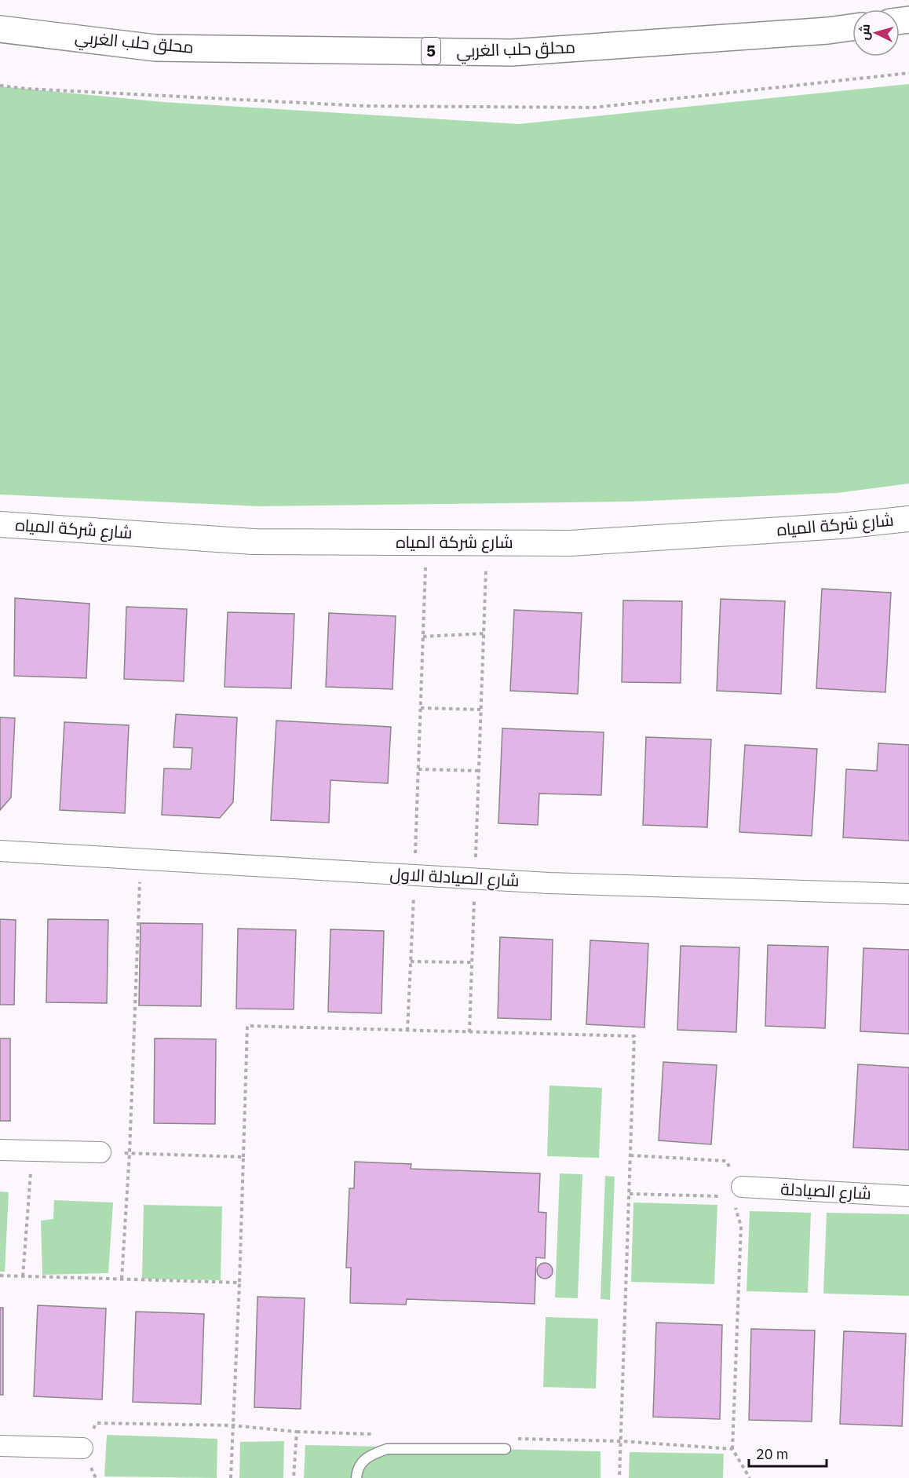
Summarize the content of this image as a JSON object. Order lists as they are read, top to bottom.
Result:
{
  "streets": {
    "highway": ["محلق حلب الغربي", "5"],
    "street": ["شارع شركة المياه", "شارع الصيادلة الاول", "شارع الصيادلة"]
  },
  "scale_bar": "20 m",
  "north": "left"
}
